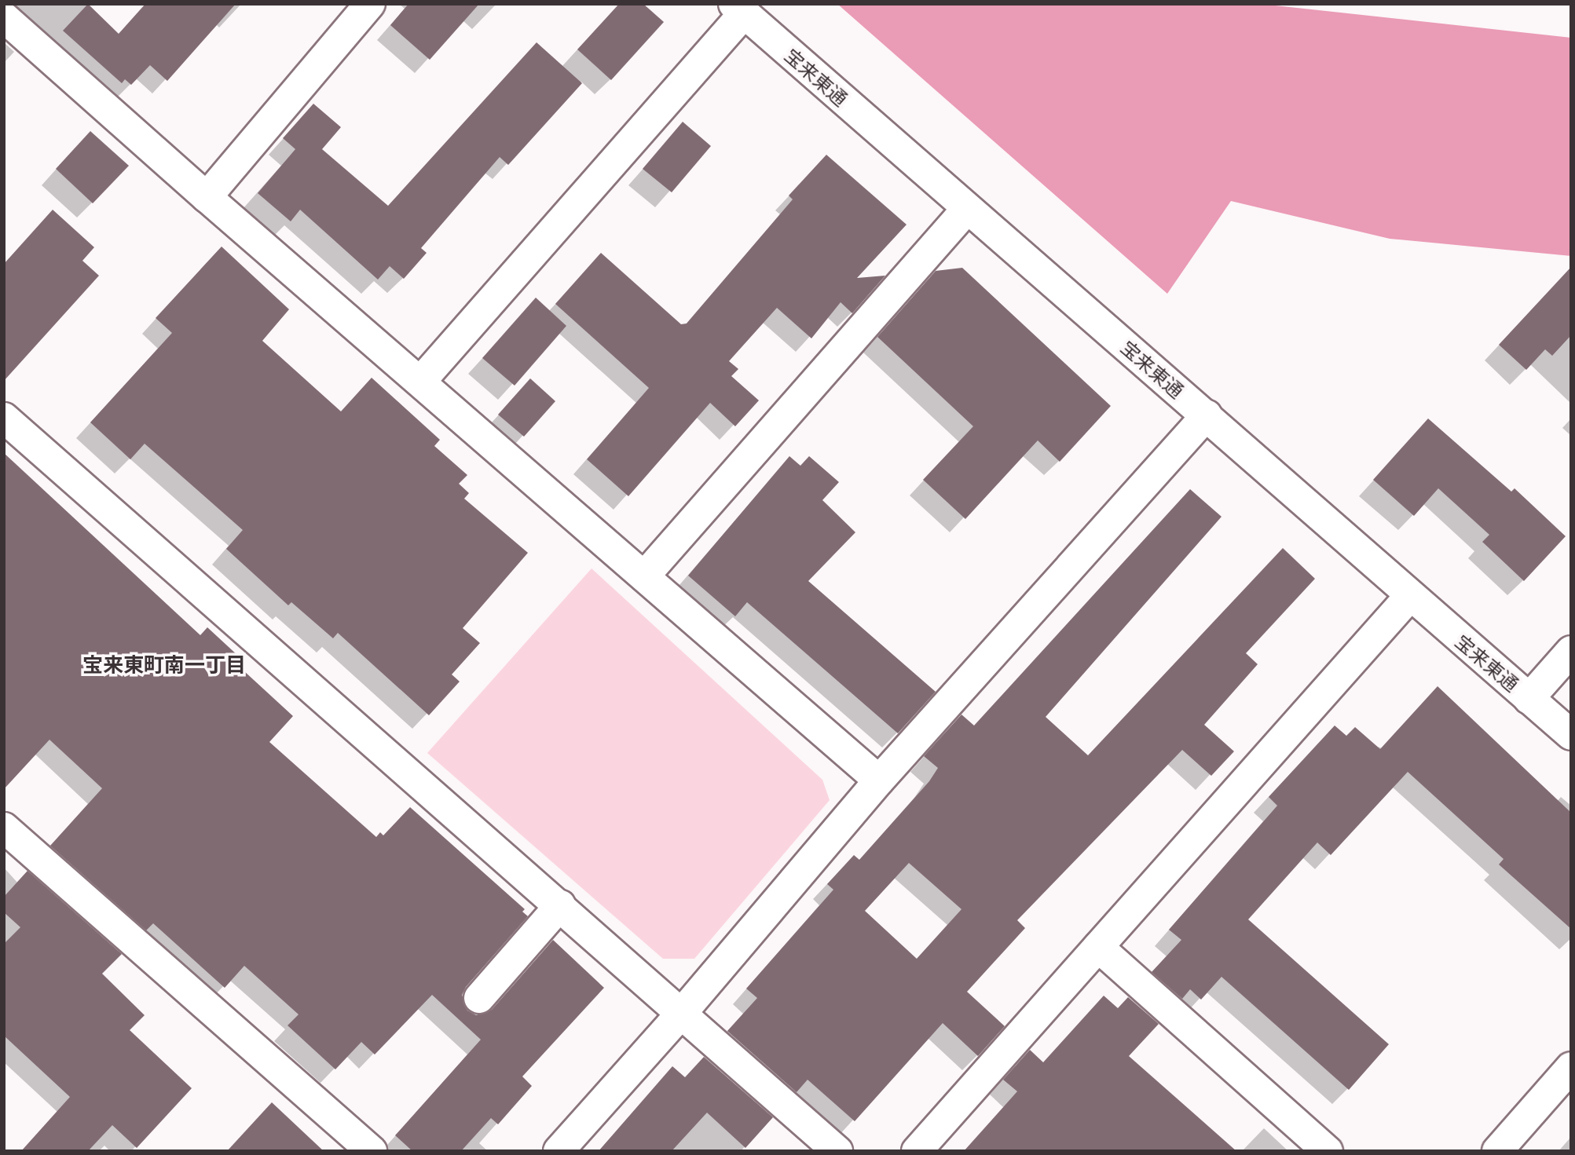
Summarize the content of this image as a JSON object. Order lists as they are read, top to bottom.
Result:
{
  "streets": {
    "street": ["宝来東通"]
  },
  "districts": ["宝来東町南一丁目"]
}
